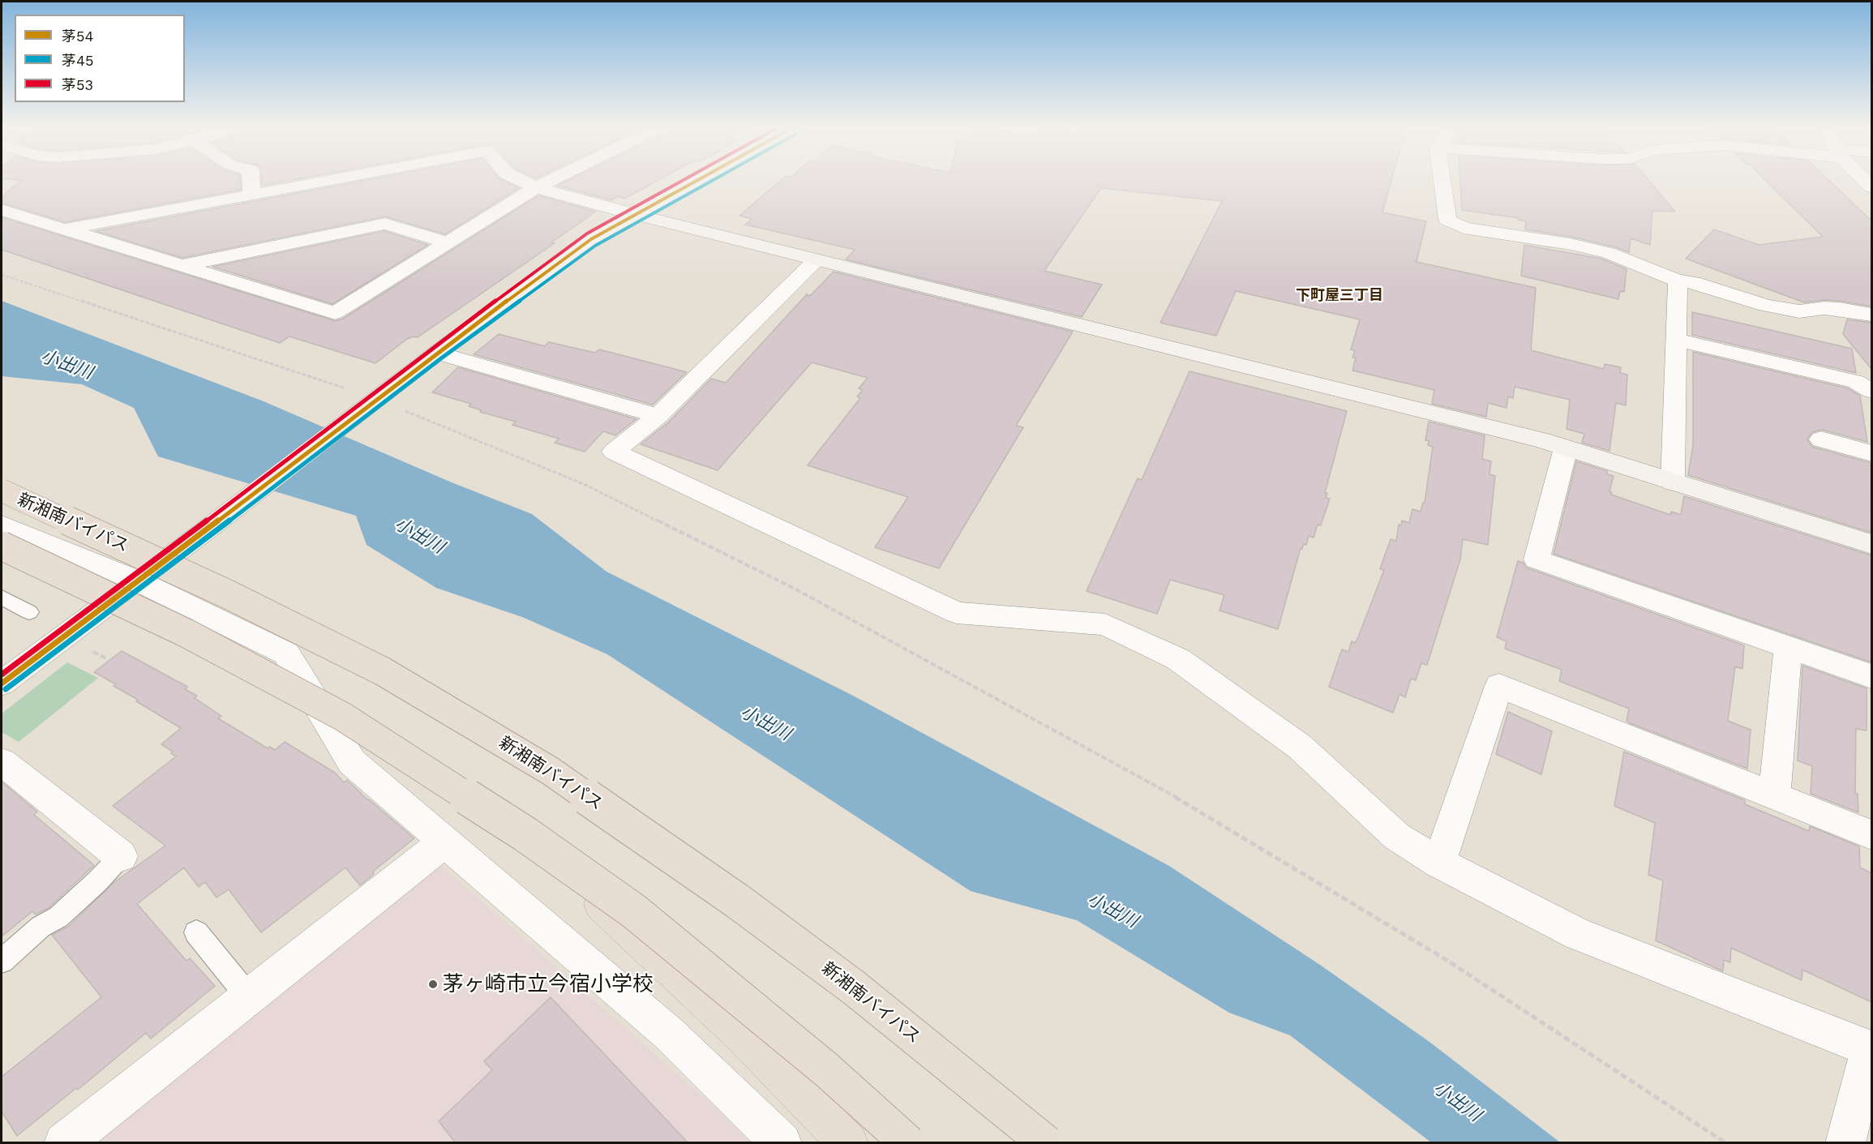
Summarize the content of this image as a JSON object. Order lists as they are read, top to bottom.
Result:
{
  "streets": {
    "highway": ["新湘南バイパス"]
  },
  "districts": ["下町屋三丁目"],
  "water": ["小出川"],
  "places": ["茅ヶ崎市立今宿小学校"],
  "lines": ["transit line 茅54", "transit line 茅45", "transit line 茅53"],
  "legend": ["茅54", "茅45", "茅53"]
}
